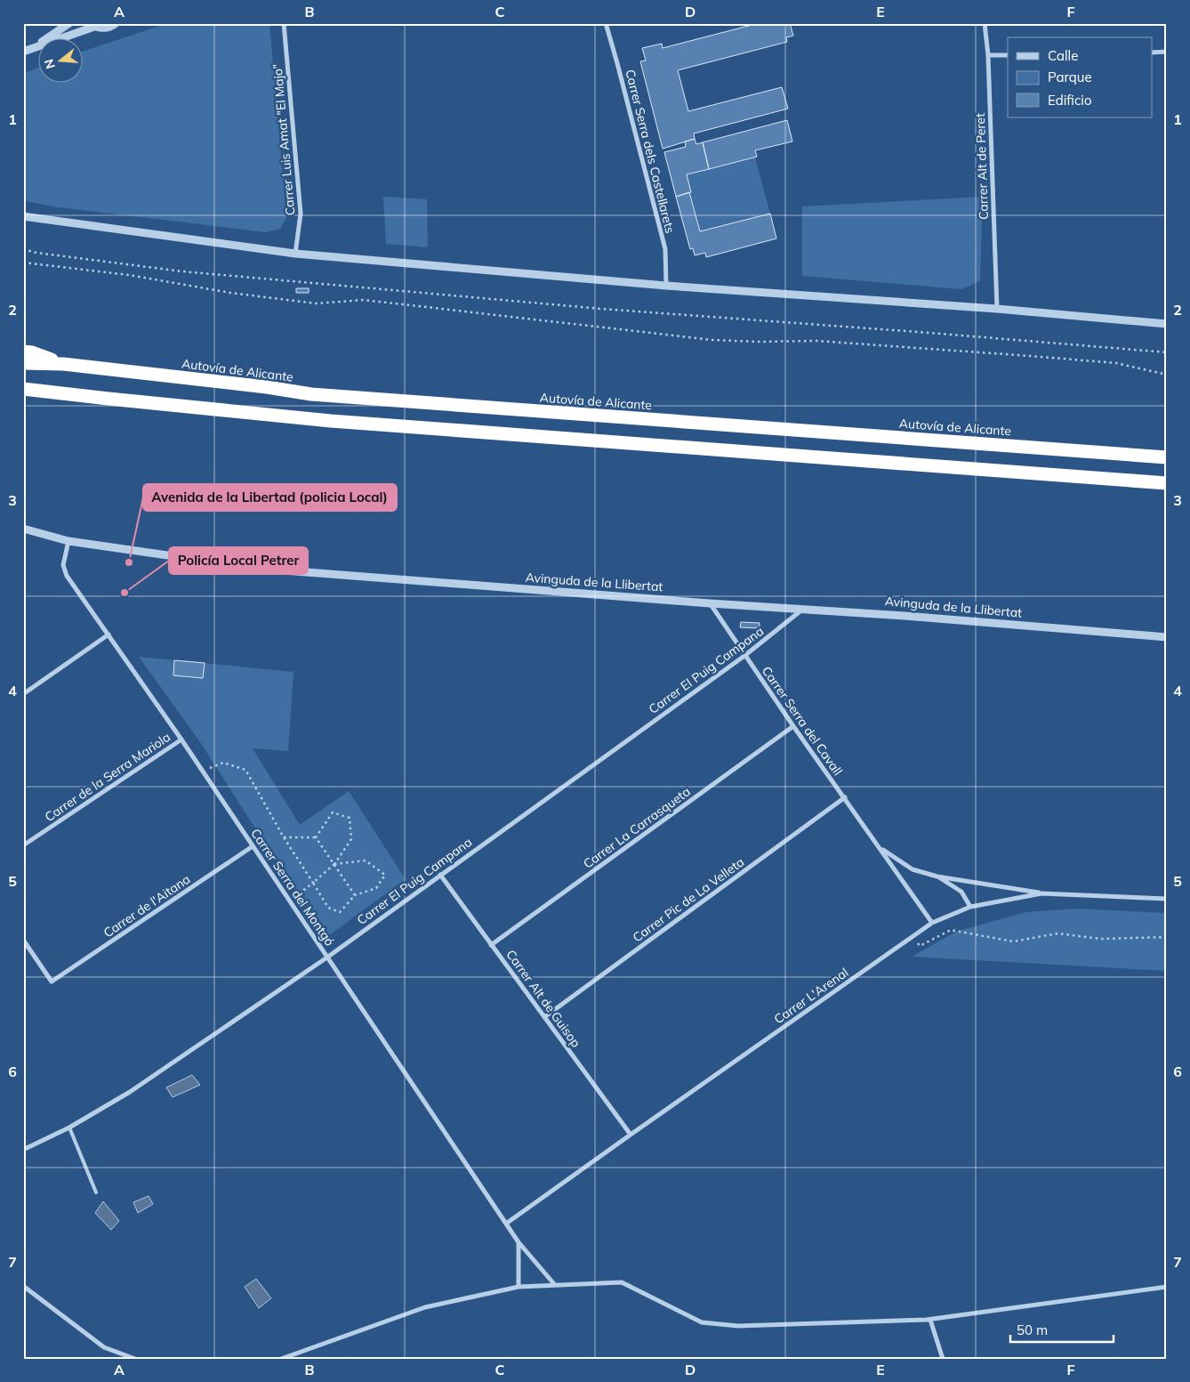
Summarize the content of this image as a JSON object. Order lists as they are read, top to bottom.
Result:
{
  "streets": {
    "highway": ["Autovía de Alicante"],
    "street": [
      "Carrer Luis Amat \"El Majo\"",
      "Carrer Serra dels Castellarets",
      "Carrer Alt de Peret",
      "Avinguda de la Llibertat",
      "Carrer El Puig Campana",
      "Carrer Serra del Cavall",
      "Carrer de la Serra Mariola",
      "Carrer La Carrasqueta",
      "Carrer Serra del Montgó",
      "Carrer Pic de La Velleta",
      "Carrer de l'Aitana",
      "Carrer L'Arenal",
      "Carrer Alt de Guisop"
    ]
  },
  "crossings": [
    ["Avinguda de la Llibertat", "Carrer El Puig Campana"],
    ["Avinguda de la Llibertat", "Carrer Serra del Cavall"],
    ["Avinguda de la Llibertat", "Carrer Serra del Montgó"],
    ["Carrer El Puig Campana", "Carrer Serra del Cavall"],
    ["Carrer El Puig Campana", "Carrer Serra del Montgó"],
    ["Carrer El Puig Campana", "Carrer Alt de Guisop"],
    ["Carrer Serra del Cavall", "Carrer La Carrasqueta"],
    ["Carrer Serra del Cavall", "Carrer Pic de La Velleta"],
    ["Carrer Serra del Cavall", "Carrer L'Arenal"],
    ["Carrer de la Serra Mariola", "Carrer Serra del Montgó"],
    ["Carrer La Carrasqueta", "Carrer Alt de Guisop"],
    ["Carrer Serra del Montgó", "Carrer de l'Aitana"],
    ["Carrer Serra del Montgó", "Carrer L'Arenal"],
    ["Carrer Pic de La Velleta", "Carrer Alt de Guisop"],
    ["Carrer L'Arenal", "Carrer Alt de Guisop"]
  ],
  "places": ["Avenida de la Libertad (policia Local)", "Policía Local Petrer"],
  "legend": ["Calle", "Parque", "Edificio"],
  "scale_bar": "50 m",
  "north": "left",
  "grid": {
    "columns": [
      "A",
      "B",
      "C",
      "D",
      "E",
      "F"
    ],
    "rows": [
      "1",
      "2",
      "3",
      "4",
      "5",
      "6",
      "7"
    ]
  }
}
